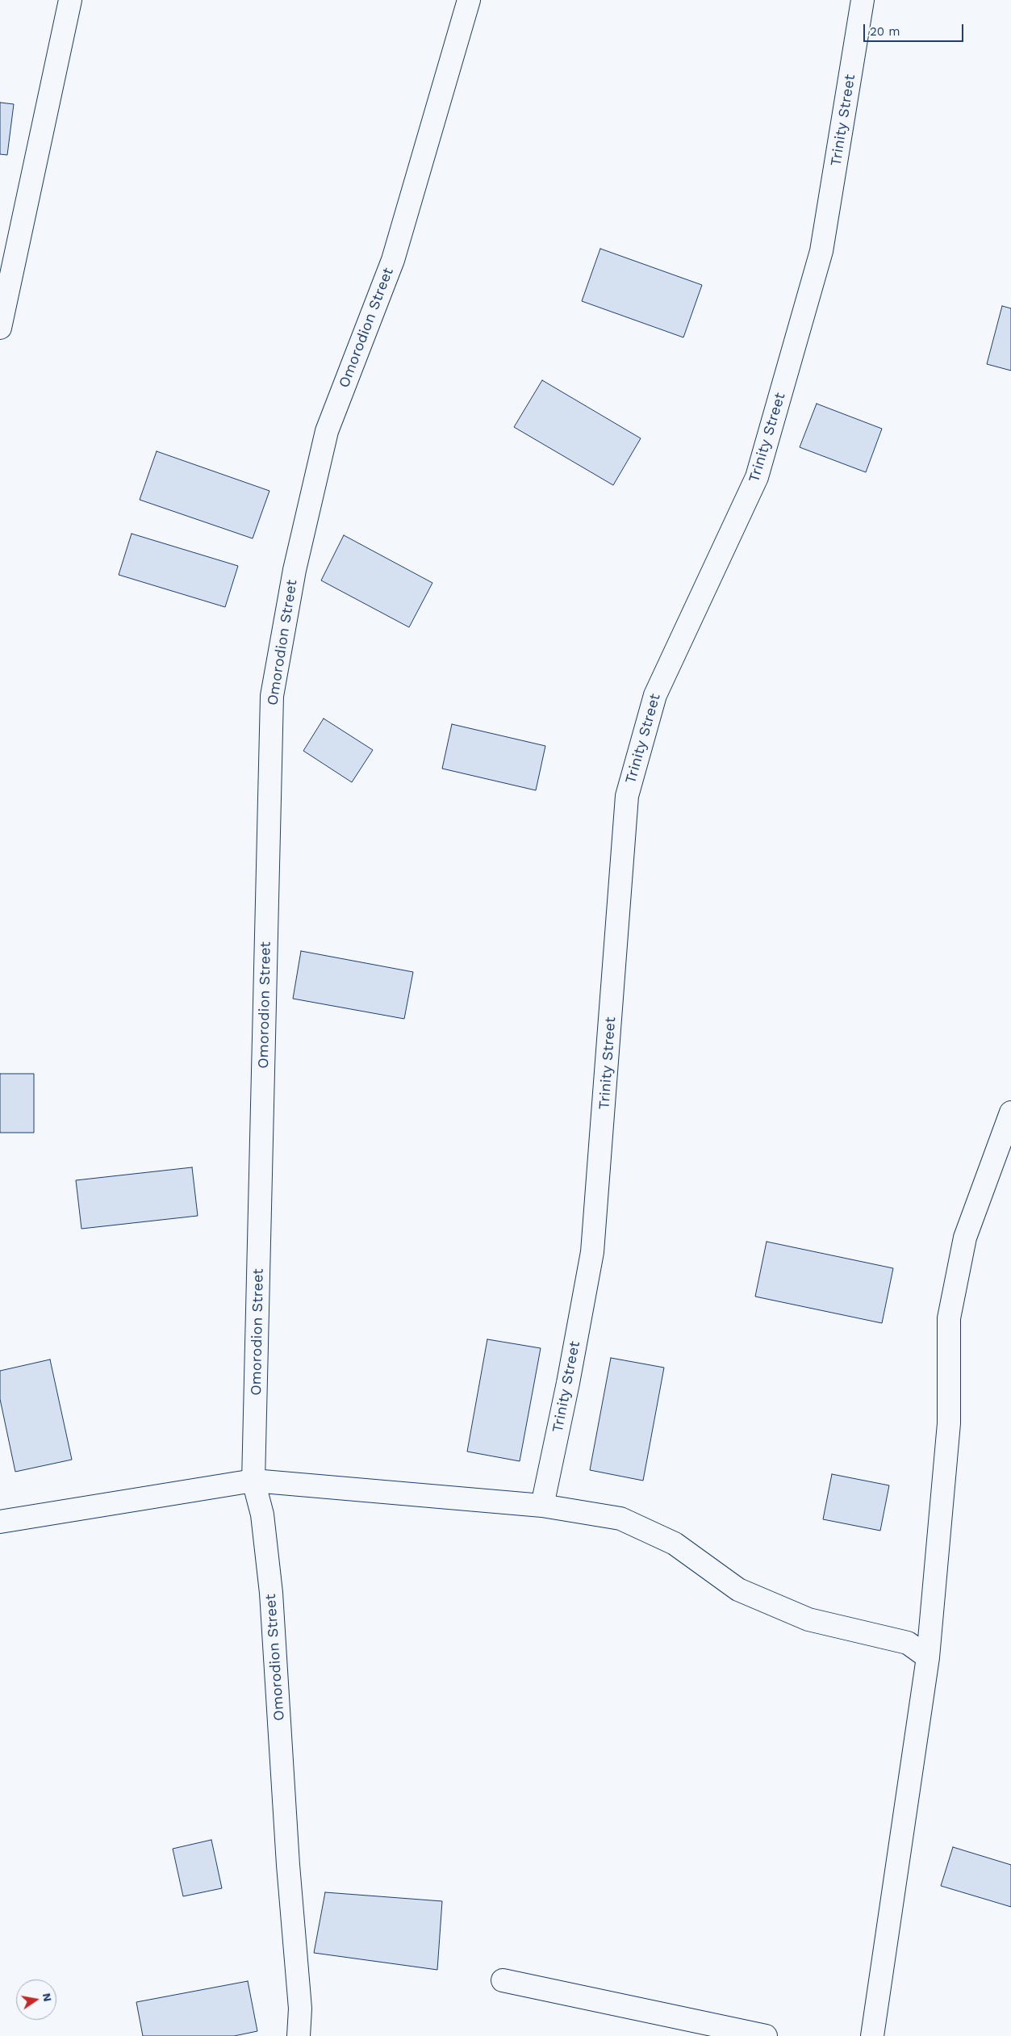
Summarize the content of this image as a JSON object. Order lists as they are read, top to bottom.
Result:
{
  "streets": {
    "street": ["Trinity Street", "Omorodion Street"]
  },
  "scale_bar": "20 m",
  "north": "right"
}
